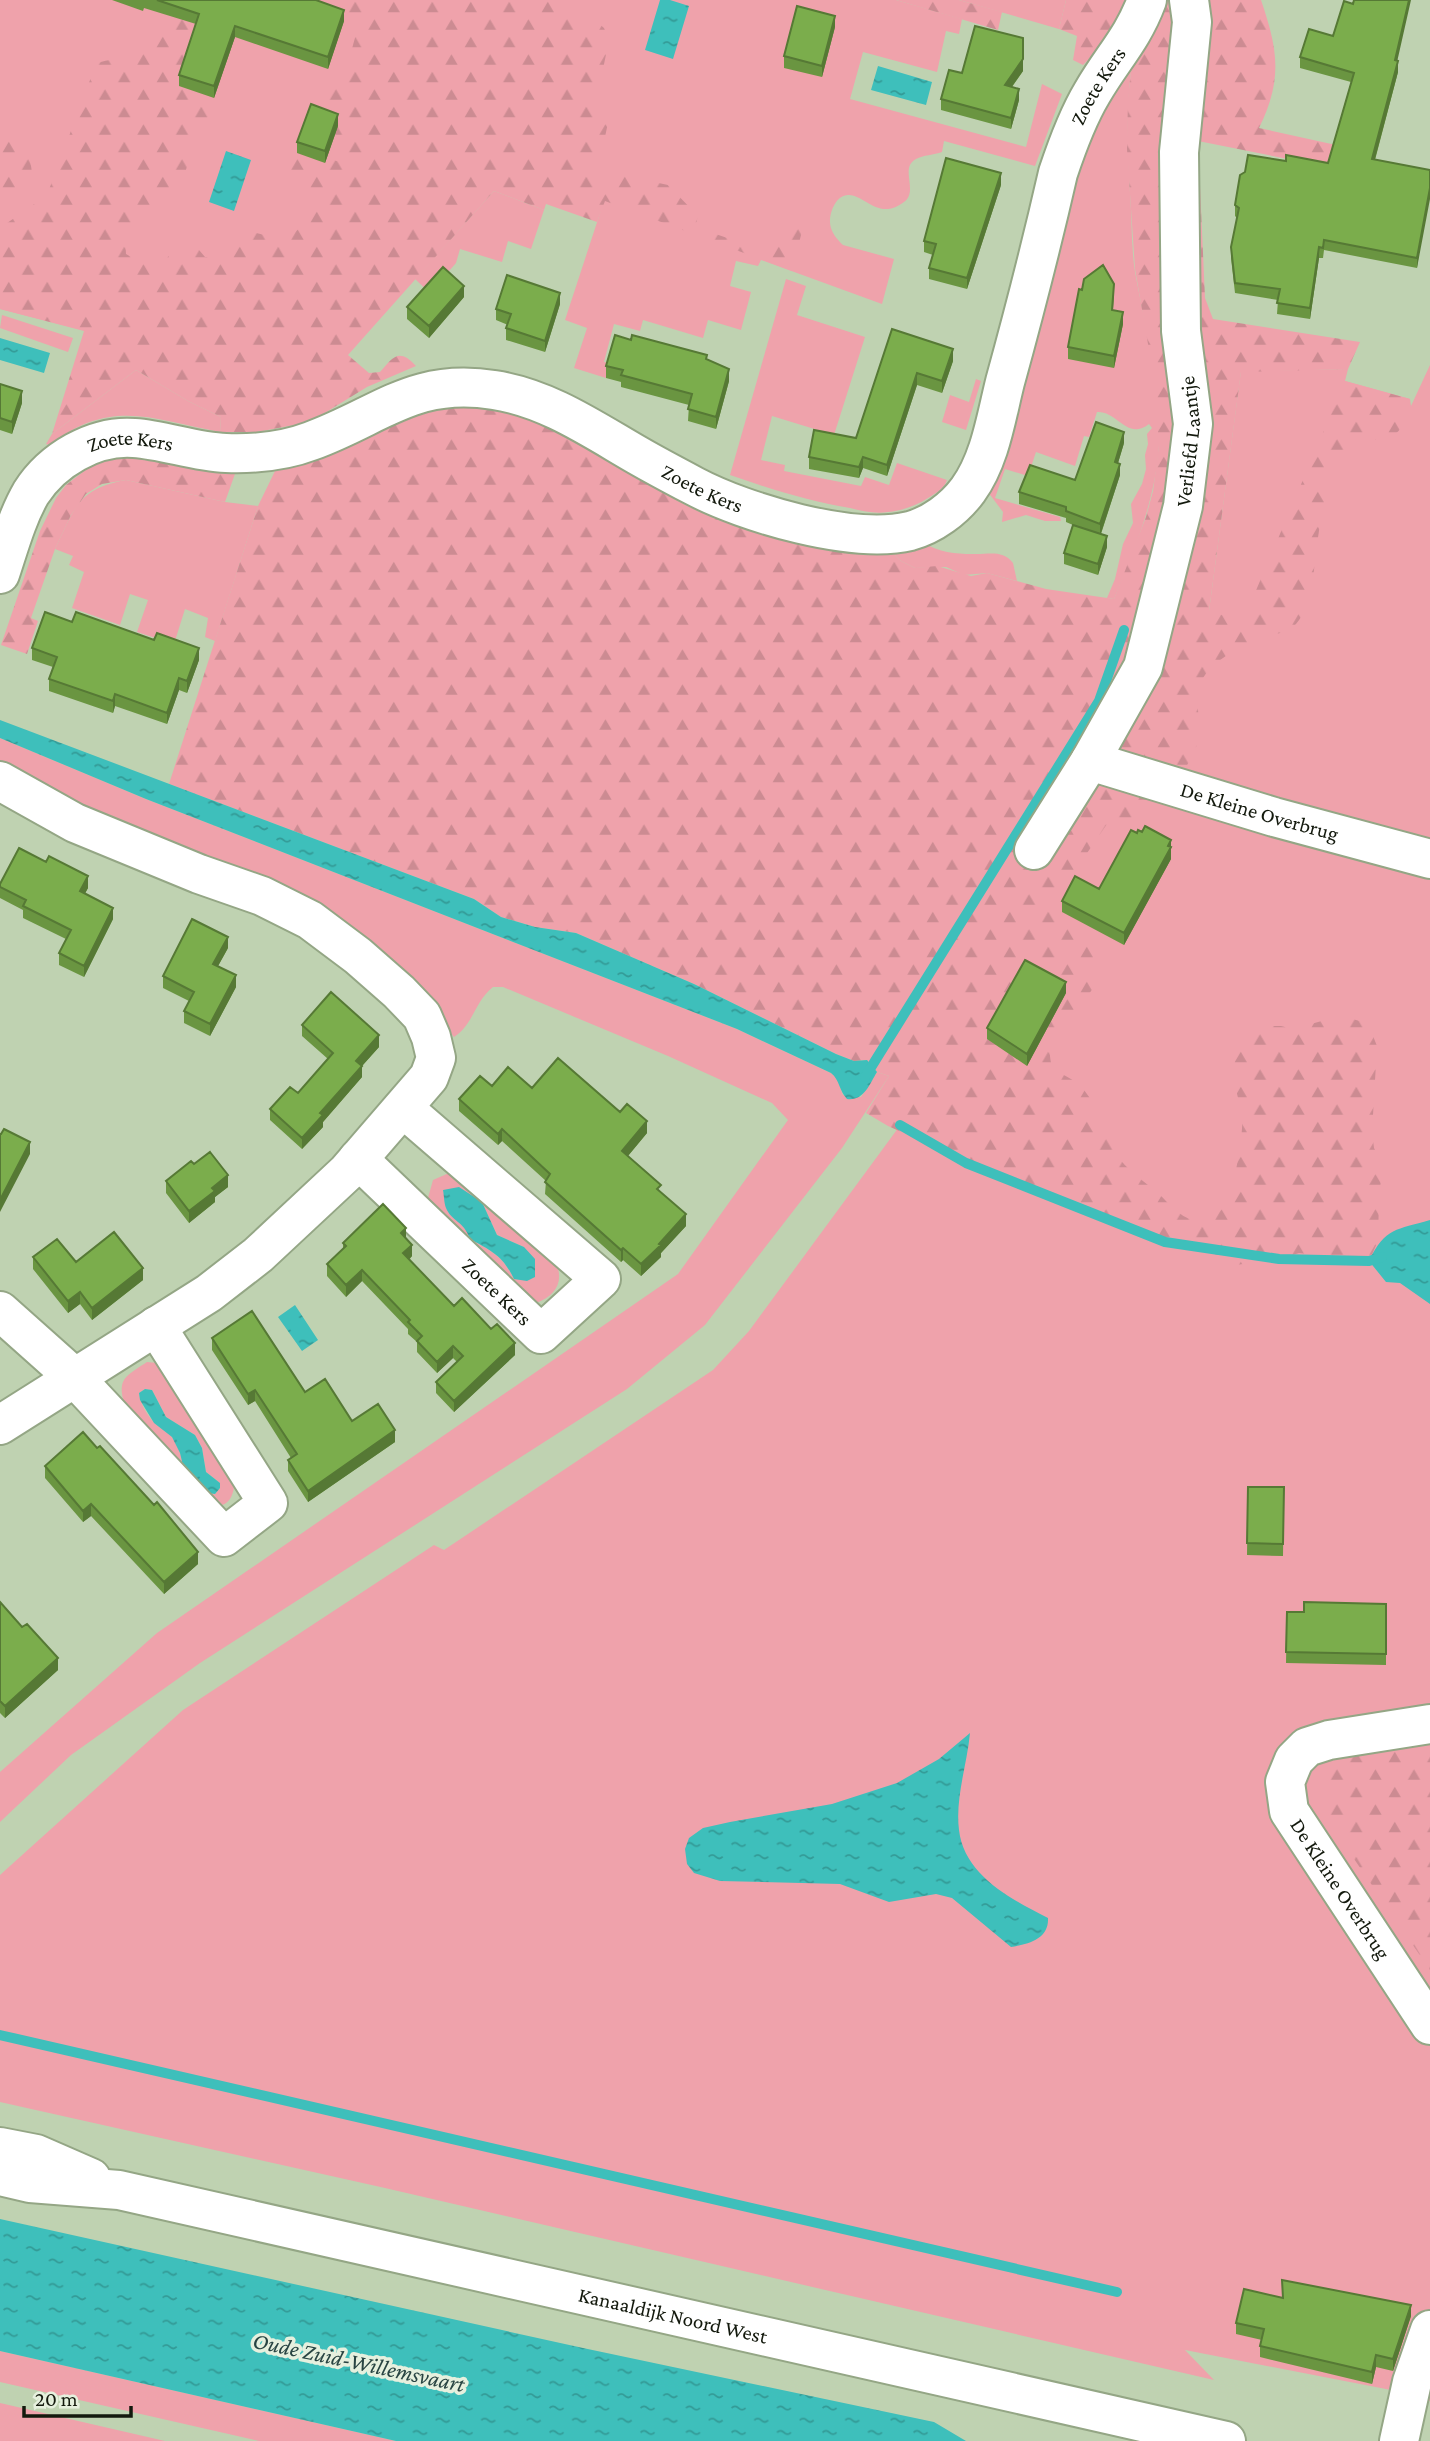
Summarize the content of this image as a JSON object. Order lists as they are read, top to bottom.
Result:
{
  "streets": {
    "street": [
      "Zoete Kers",
      "Verliefd Laantje",
      "De Kleine Overbrug",
      "Kanaaldijk Noord West"
    ]
  },
  "crossings": [
    ["Verliefd Laantje", "De Kleine Overbrug"]
  ],
  "water": ["Oude Zuid-Willemsvaart"],
  "scale_bar": "20 m"
}
